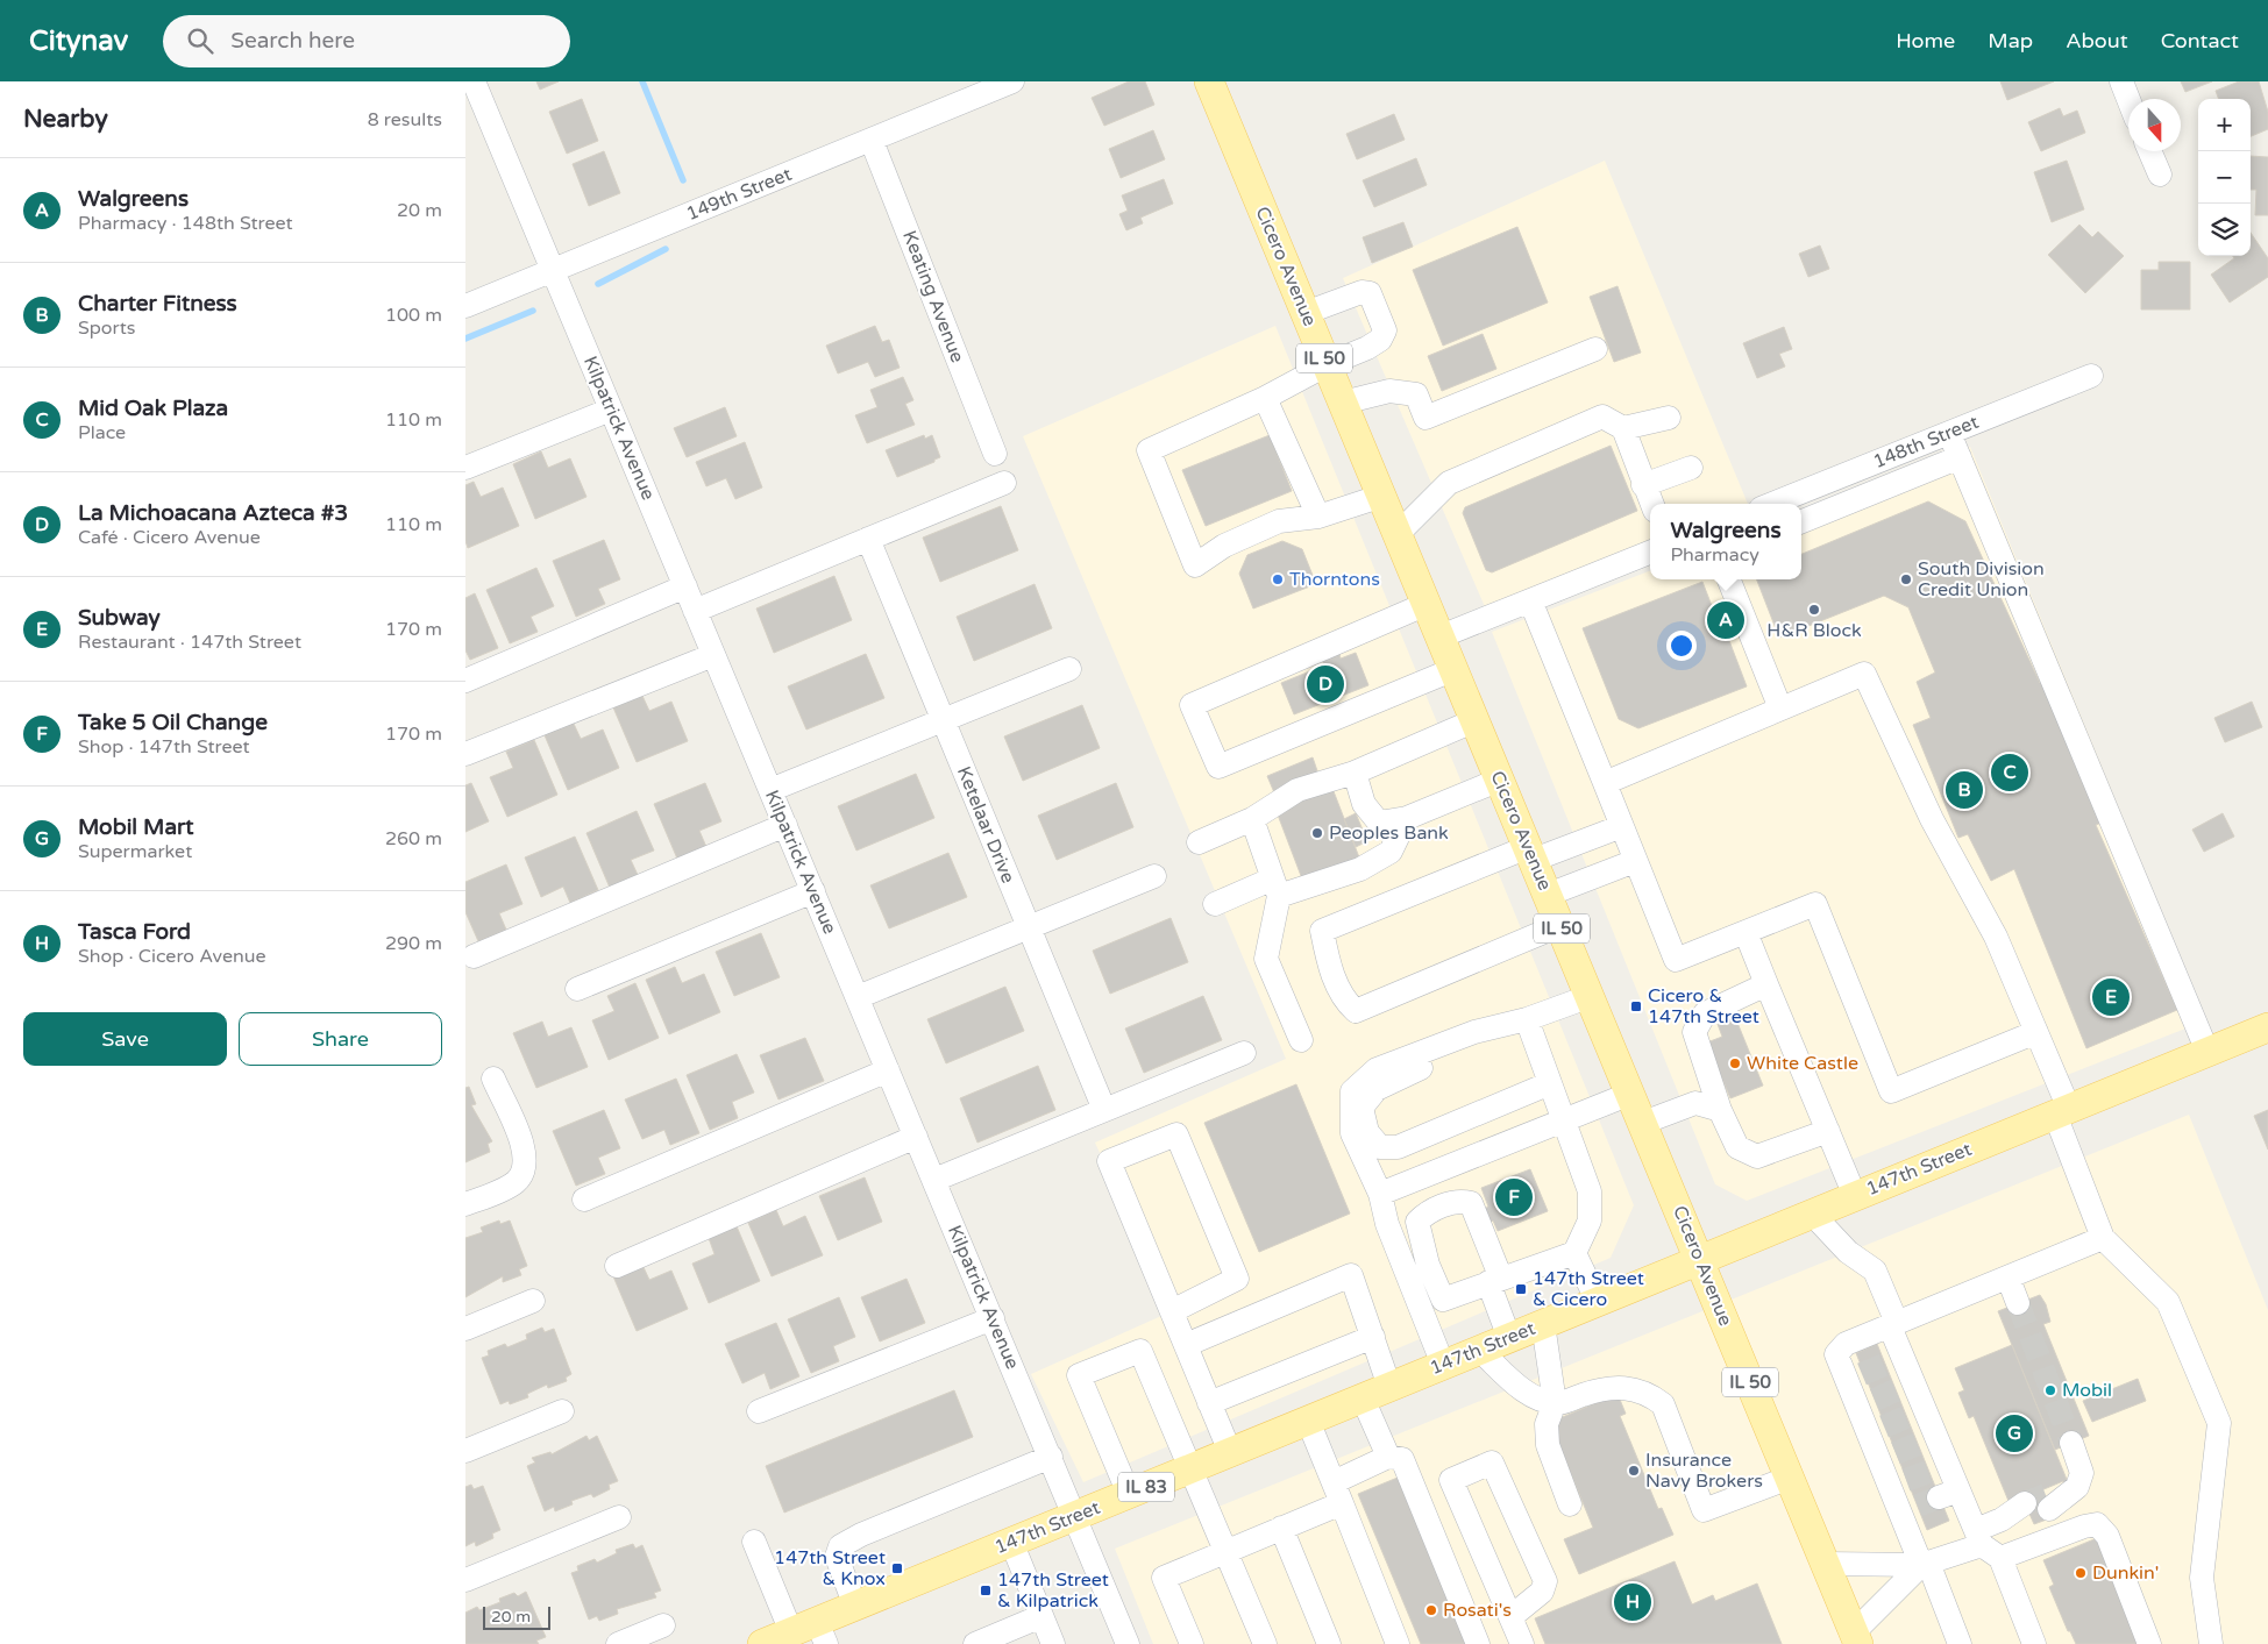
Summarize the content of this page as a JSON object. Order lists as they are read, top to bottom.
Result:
{
  "streets": {
    "main road": [
      "Cicero Avenue",
      "IL 50",
      "147th Street",
      "IL 83"
    ],
    "street": [
      "149th Street",
      "Keating Avenue",
      "Kilpatrick Avenue",
      "148th Street",
      "Ketelaar Drive"
    ]
  },
  "crossings": [
    ["149th Street", "Keating Avenue"],
    ["149th Street", "Kilpatrick Avenue"],
    ["Cicero Avenue", "147th Street"],
    ["Kilpatrick Avenue", "147th Street"]
  ],
  "places": {
    "other": [
      "Thorntons",
      "South Division Credit Union",
      "H&R Block",
      "Peoples Bank",
      "White Castle",
      "Mobil",
      "Insurance Navy Brokers",
      "Dunkin'",
      "Rosati's"
    ],
    "transit": [
      "Cicero & 147th Street",
      "147th Street & Cicero",
      "147th Street & Knox",
      "147th Street & Kilpatrick"
    ]
  },
  "scale_bar": "20 m",
  "north": "bottom",
  "page": {
    "header": "Citynav",
    "search": "Search here",
    "nav": [
      "Home",
      "Map",
      "About",
      "Contact"
    ],
    "heading": ["Nearby", "8 results"],
    "map_buttons": ["+", "−"],
    "list": [
      {
        "mark": "A",
        "name": "Walgreens",
        "note": "Pharmacy · 148th Street",
        "value": "20 m"
      },
      {
        "mark": "B",
        "name": "Charter Fitness",
        "note": "Sports",
        "value": "100 m"
      },
      {
        "mark": "C",
        "name": "Mid Oak Plaza",
        "note": "Place",
        "value": "110 m"
      },
      {
        "mark": "D",
        "name": "La Michoacana Azteca #3",
        "note": "Café · Cicero Avenue",
        "value": "110 m"
      },
      {
        "mark": "E",
        "name": "Subway",
        "note": "Restaurant · 147th Street",
        "value": "170 m"
      },
      {
        "mark": "F",
        "name": "Take 5 Oil Change",
        "note": "Shop · 147th Street",
        "value": "170 m"
      },
      {
        "mark": "G",
        "name": "Mobil Mart",
        "note": "Supermarket",
        "value": "260 m"
      },
      {
        "mark": "H",
        "name": "Tasca Ford",
        "note": "Shop · Cicero Avenue",
        "value": "290 m"
      }
    ],
    "popup": ["Walgreens", "Pharmacy"],
    "pins": [
      "A",
      "D",
      "C",
      "B",
      "E",
      "F",
      "G",
      "H"
    ],
    "buttons": ["Save", "Share"],
    "scale": "20 m"
  }
}
